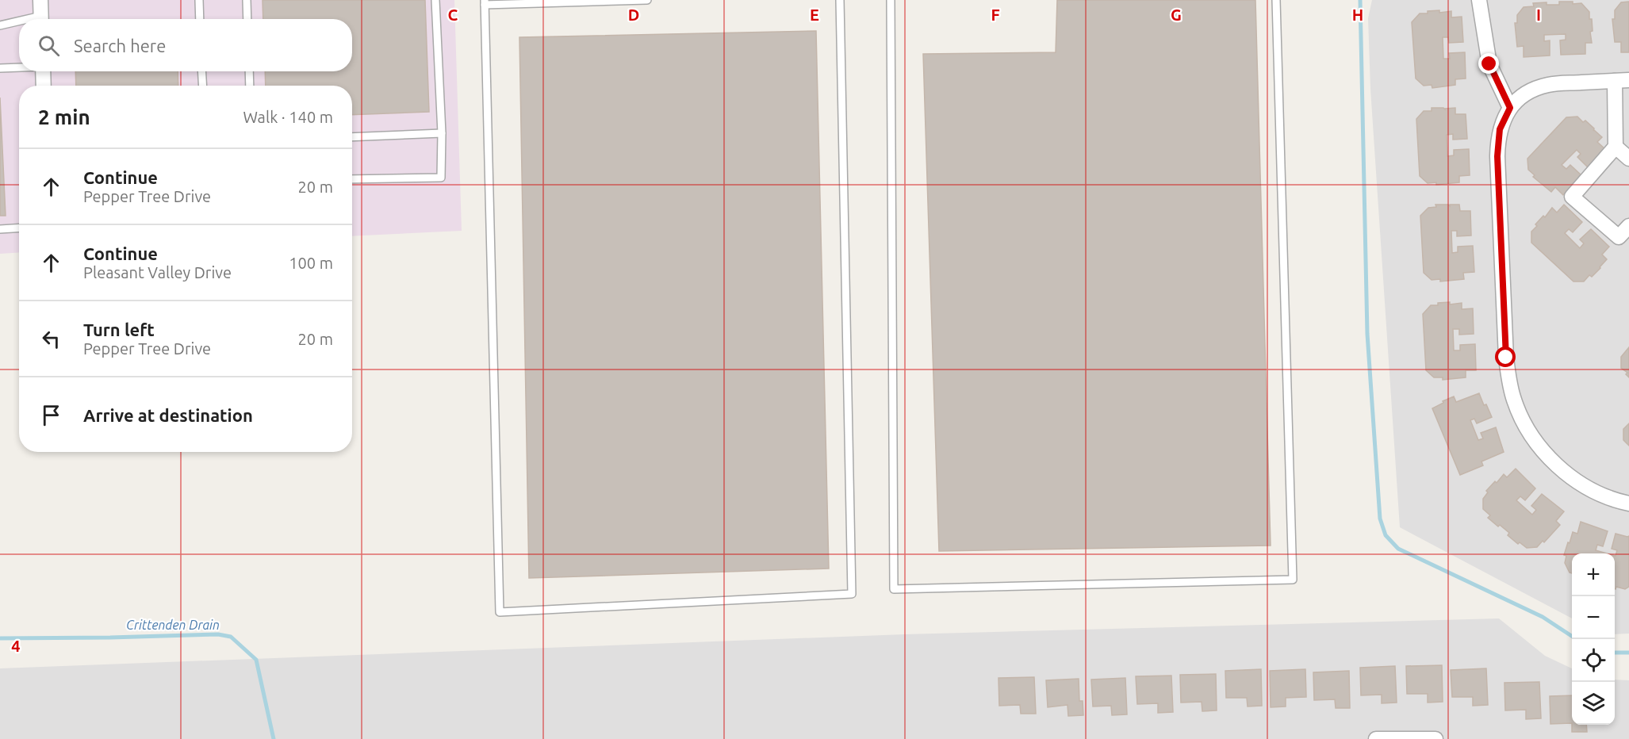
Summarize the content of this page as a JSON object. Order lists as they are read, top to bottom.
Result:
{
  "water": ["Crittenden Drain"],
  "page": {
    "search": "Search here",
    "heading": ["2 min", "Walk · 140 m"],
    "list": [
      ["Continue", "Pepper Tree Drive", "20 m"],
      ["Continue", "Pleasant Valley Drive", "100 m"],
      ["Turn left", "Pepper Tree Drive", "20 m"],
      "Arrive at destination"
    ],
    "map_buttons": ["+", "−"]
  },
  "grid": {
    "columns": [
      "C",
      "D",
      "E",
      "F",
      "G",
      "H",
      "I"
    ],
    "rows": ["4"]
  }
}
